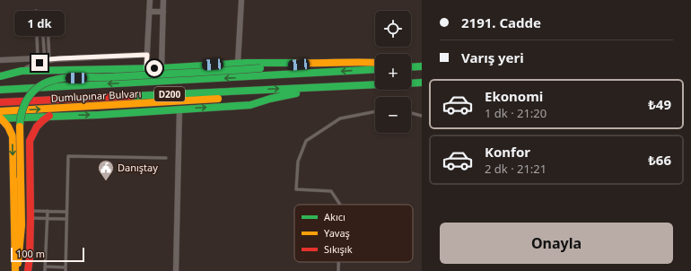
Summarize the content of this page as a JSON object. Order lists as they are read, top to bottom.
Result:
{
  "streets": {
    "main road": ["D200", "Dumlupınar Bulvarı"]
  },
  "places": {
    "public building": ["Danıştay"]
  },
  "legend": ["Akıcı", "Yavaş", "Sıkışık"],
  "scale_bar": "100 m",
  "page": {
    "banner": ["2191. Cadde", "Varış yeri"],
    "map_buttons": ["+", "−"],
    "bubble": "1 dk",
    "list": [
      {
        "name": "Ekonomi",
        "note": "1 dk · 21:20",
        "value": "₺49"
      },
      {
        "name": "Konfor",
        "note": "2 dk · 21:21",
        "value": "₺66"
      }
    ],
    "buttons": "Onayla",
    "scale": "100 m"
  }
}
